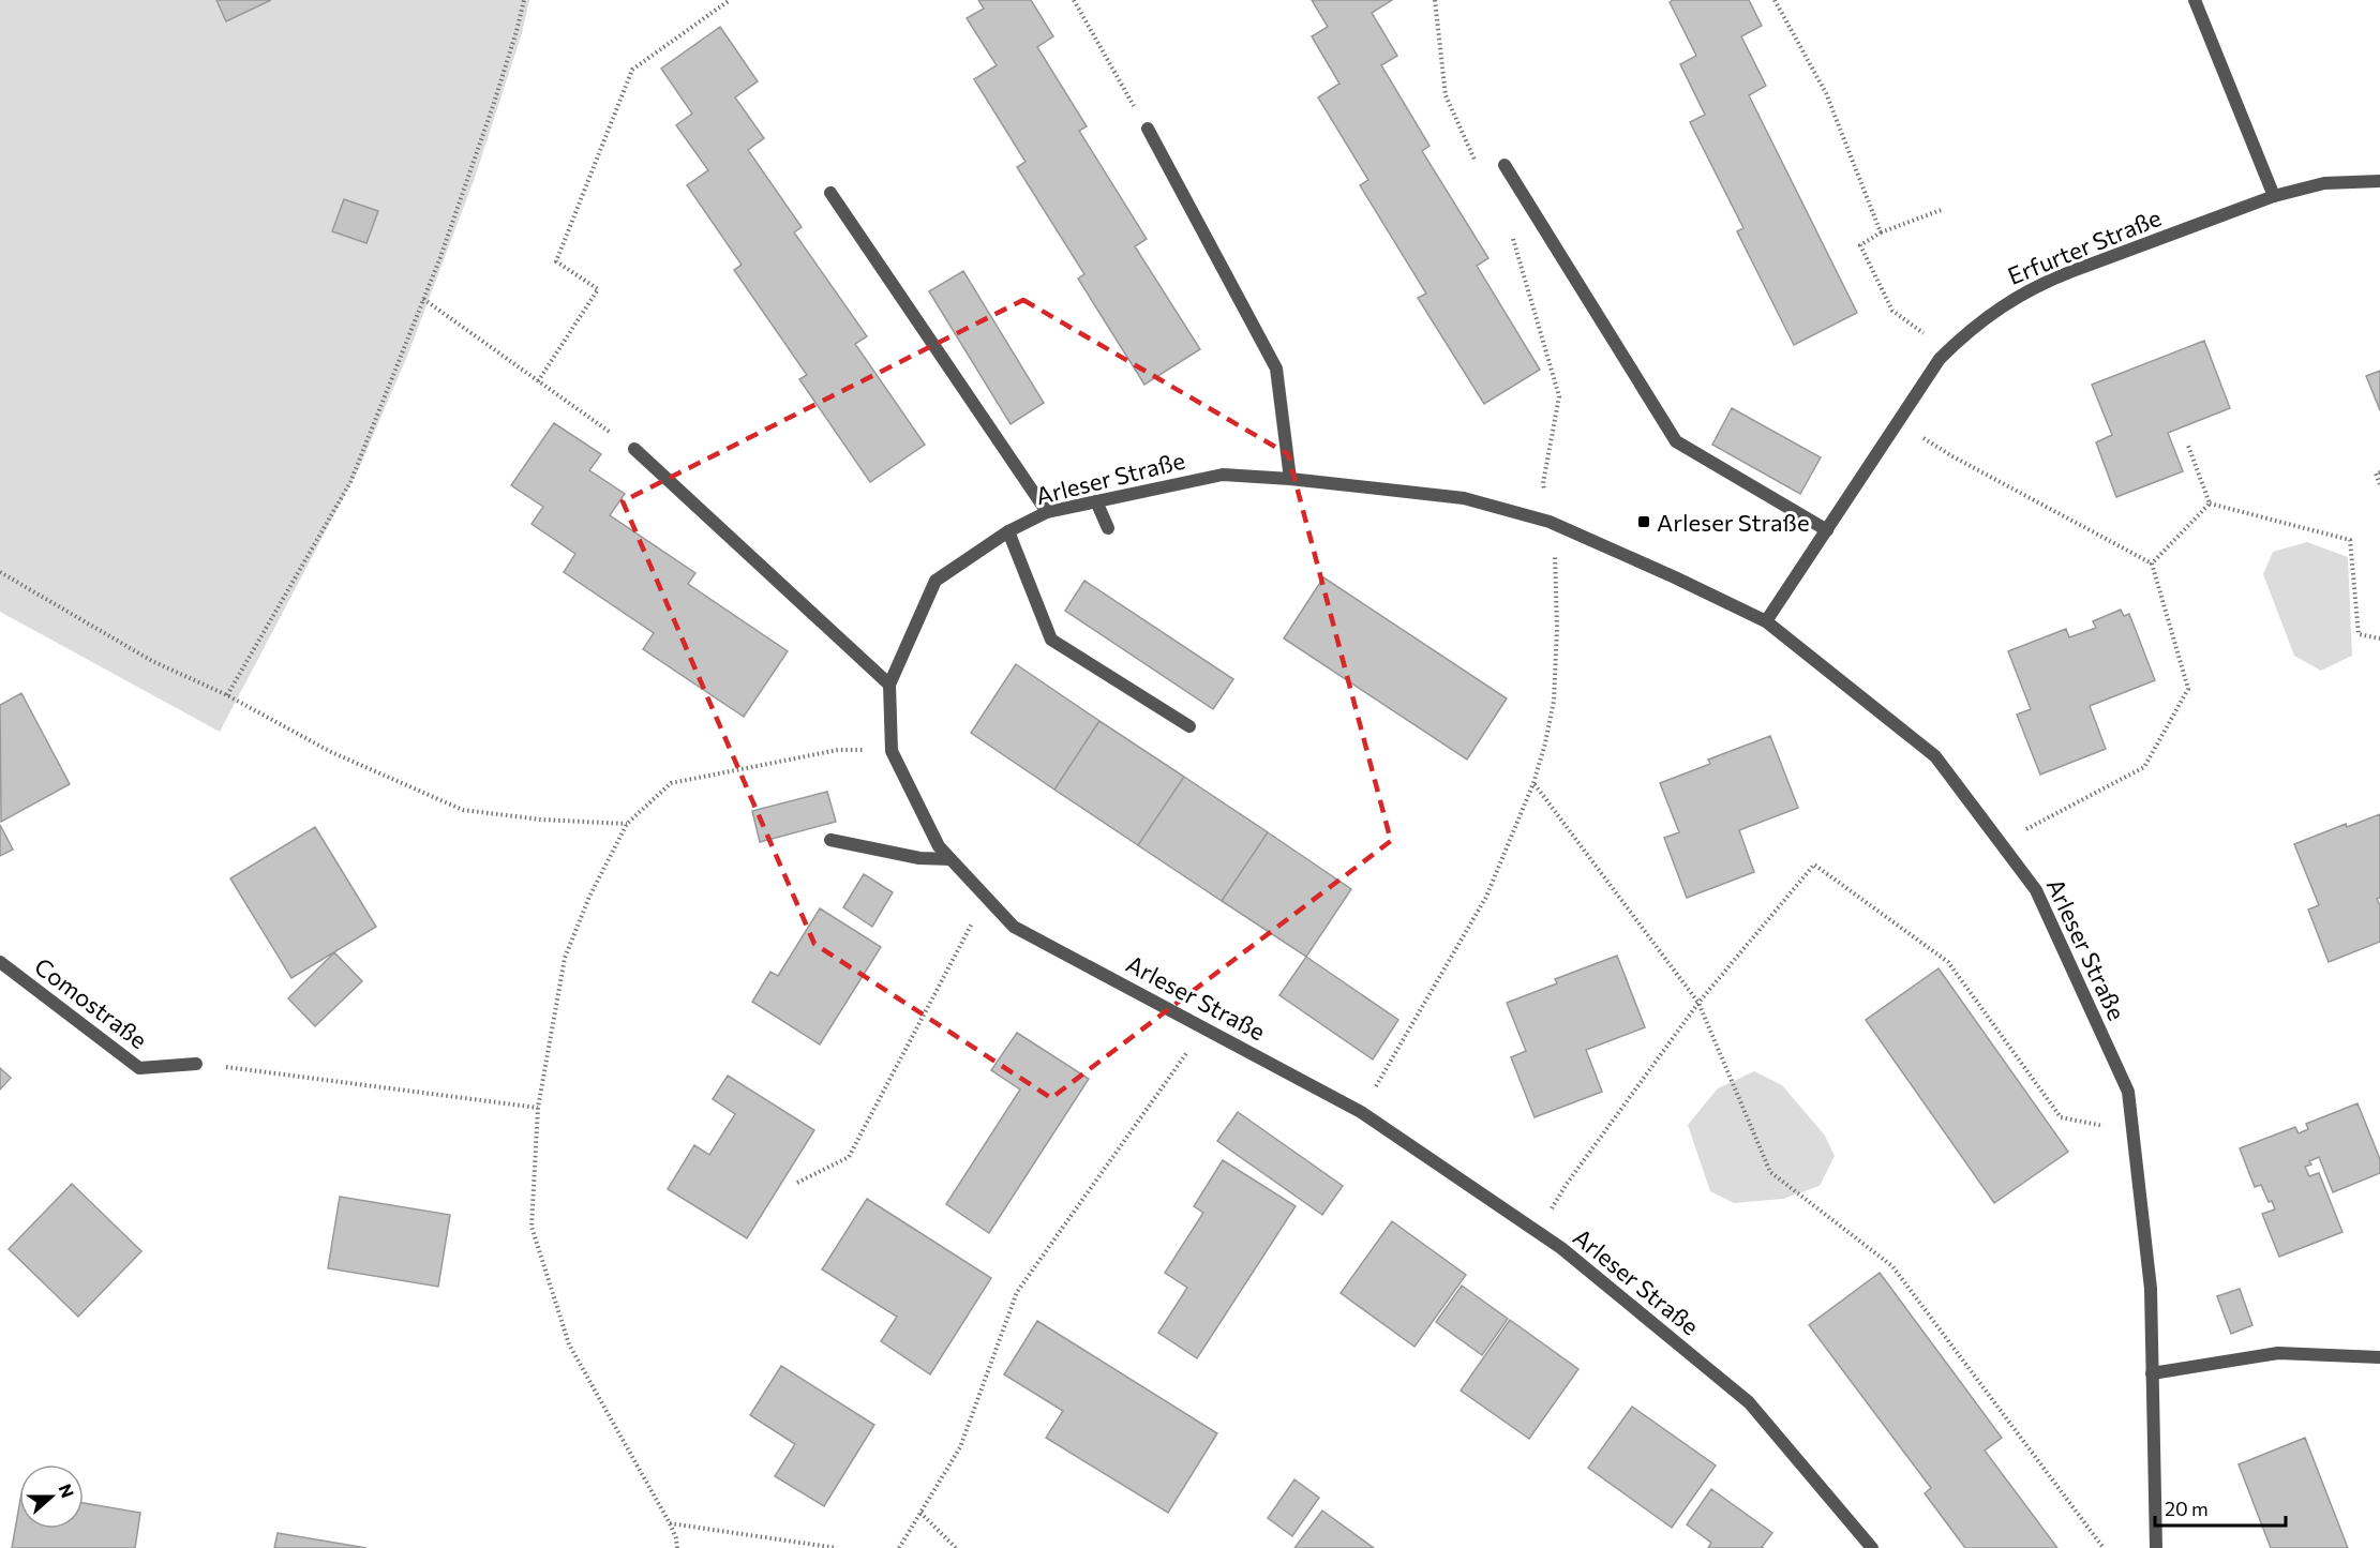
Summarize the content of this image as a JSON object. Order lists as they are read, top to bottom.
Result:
{
  "streets": {
    "street": ["Erfurter Straße", "Arleser Straße", "Comostraße"]
  },
  "crossings": [
    ["Erfurter Straße", "Arleser Straße"]
  ],
  "places": {
    "transit": ["Arleser Straße"]
  },
  "scale_bar": "20 m",
  "north": "right"
}
